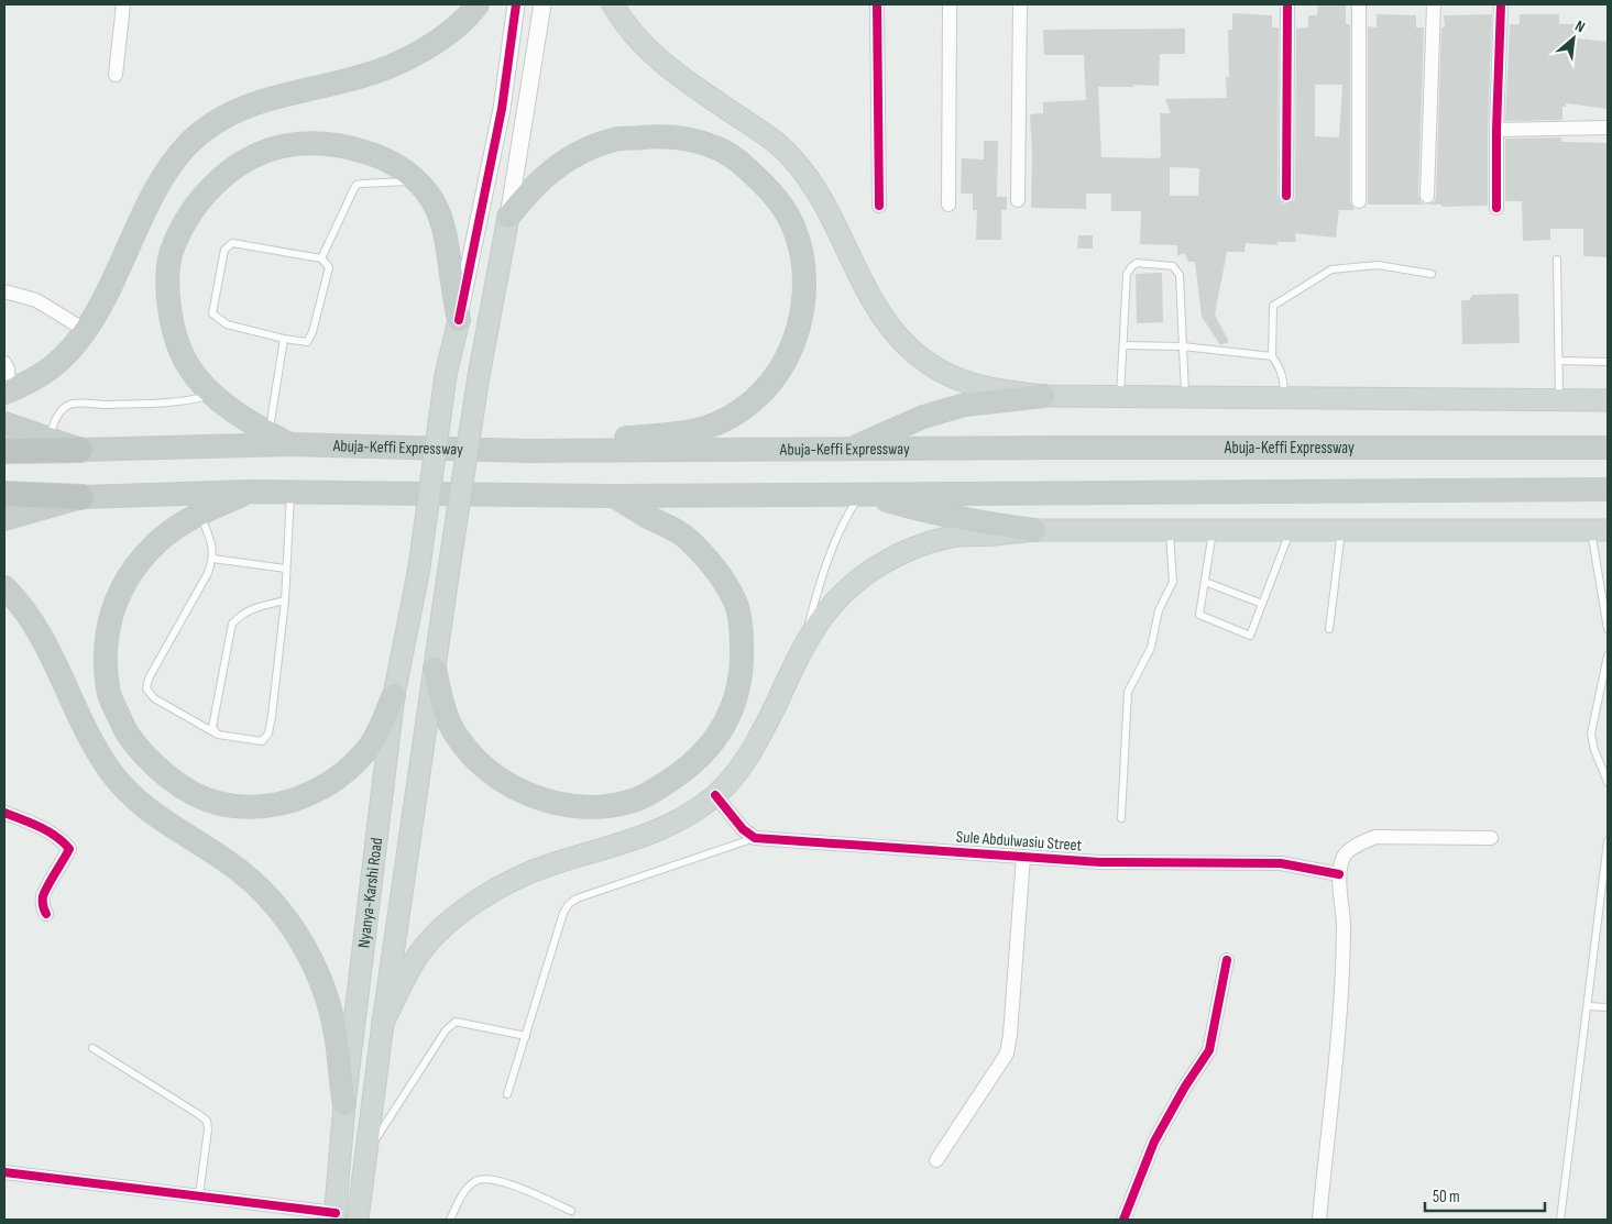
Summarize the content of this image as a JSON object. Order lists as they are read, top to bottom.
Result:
{
  "streets": {
    "highway": ["Abuja-Keffi Expressway"],
    "main road": ["Nyanya-Karshi Road"],
    "street": ["Sule Abdulwasiu Street"]
  },
  "scale_bar": "50 m",
  "north": "top right"
}
